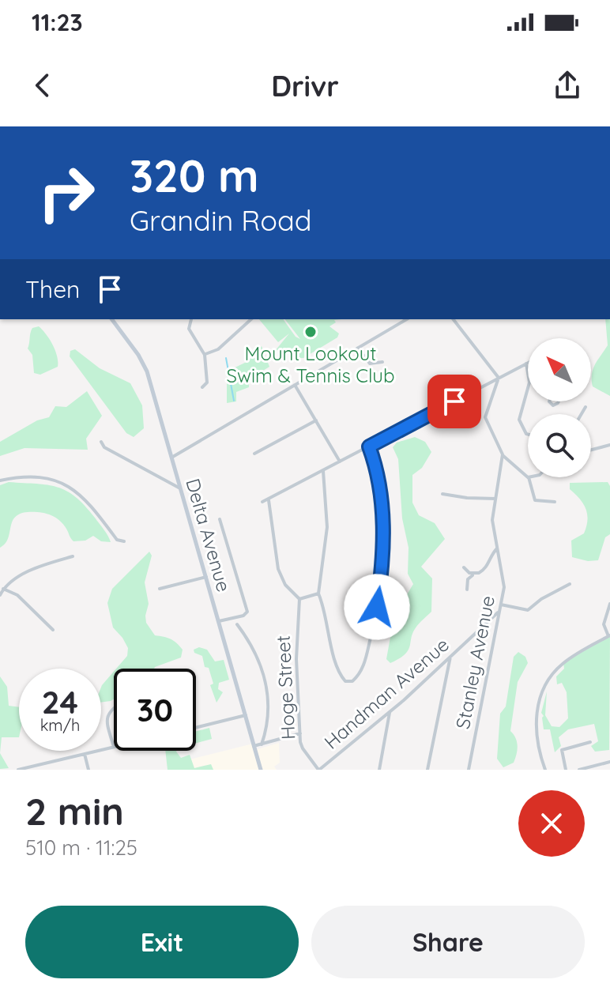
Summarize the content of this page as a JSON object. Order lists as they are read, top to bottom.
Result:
{
  "streets": {
    "main road": ["Delta Avenue"],
    "street": ["Stanley Avenue", "Hoge Street", "Handman Avenue"]
  },
  "crossings": [
    ["Stanley Avenue", "Handman Avenue"],
    ["Hoge Street", "Handman Avenue"]
  ],
  "places": ["Mount Lookout Swim & Tennis Club"],
  "north": "top left",
  "page": {
    "status": "11:23",
    "header": "Drivr",
    "turn": ["320 m", "Grandin Road"],
    "then": "Then",
    "speed": "24 km/h",
    "limit": "30",
    "heading": ["2 min", "510 m · 11:25"],
    "buttons": ["Exit", "Share"]
  }
}
